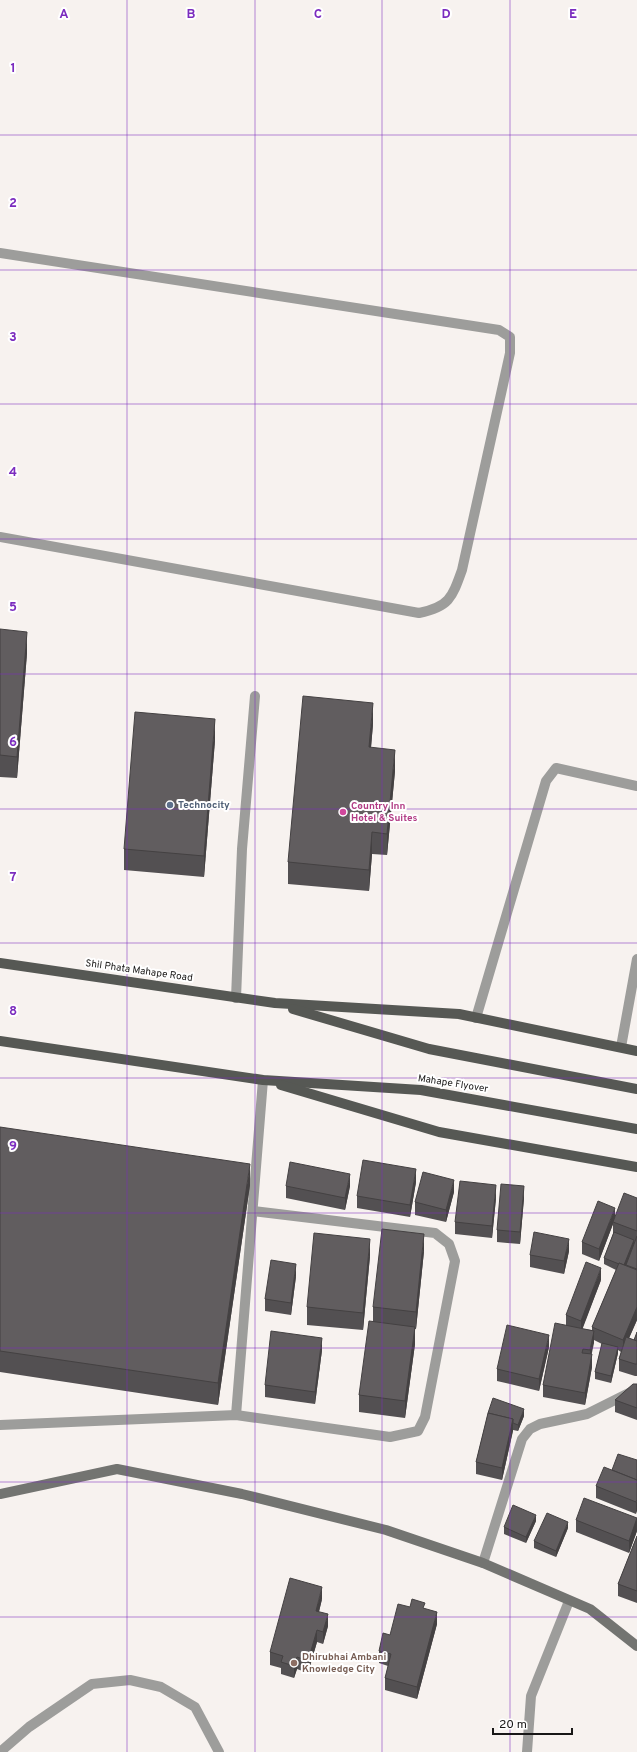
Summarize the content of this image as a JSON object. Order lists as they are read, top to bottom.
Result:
{
  "streets": {
    "main road": ["Shil Phata Mahape Road", "Mahape Flyover"]
  },
  "places": ["Technocity", "Country Inn Hotel & Suites", "Dhirubhai Ambani Knowledge City"],
  "scale_bar": "20 m",
  "grid": {
    "columns": [
      "A",
      "B",
      "C",
      "D",
      "E"
    ],
    "rows": [
      "1",
      "2",
      "3",
      "4",
      "5",
      "6",
      "7",
      "8",
      "9"
    ]
  }
}
